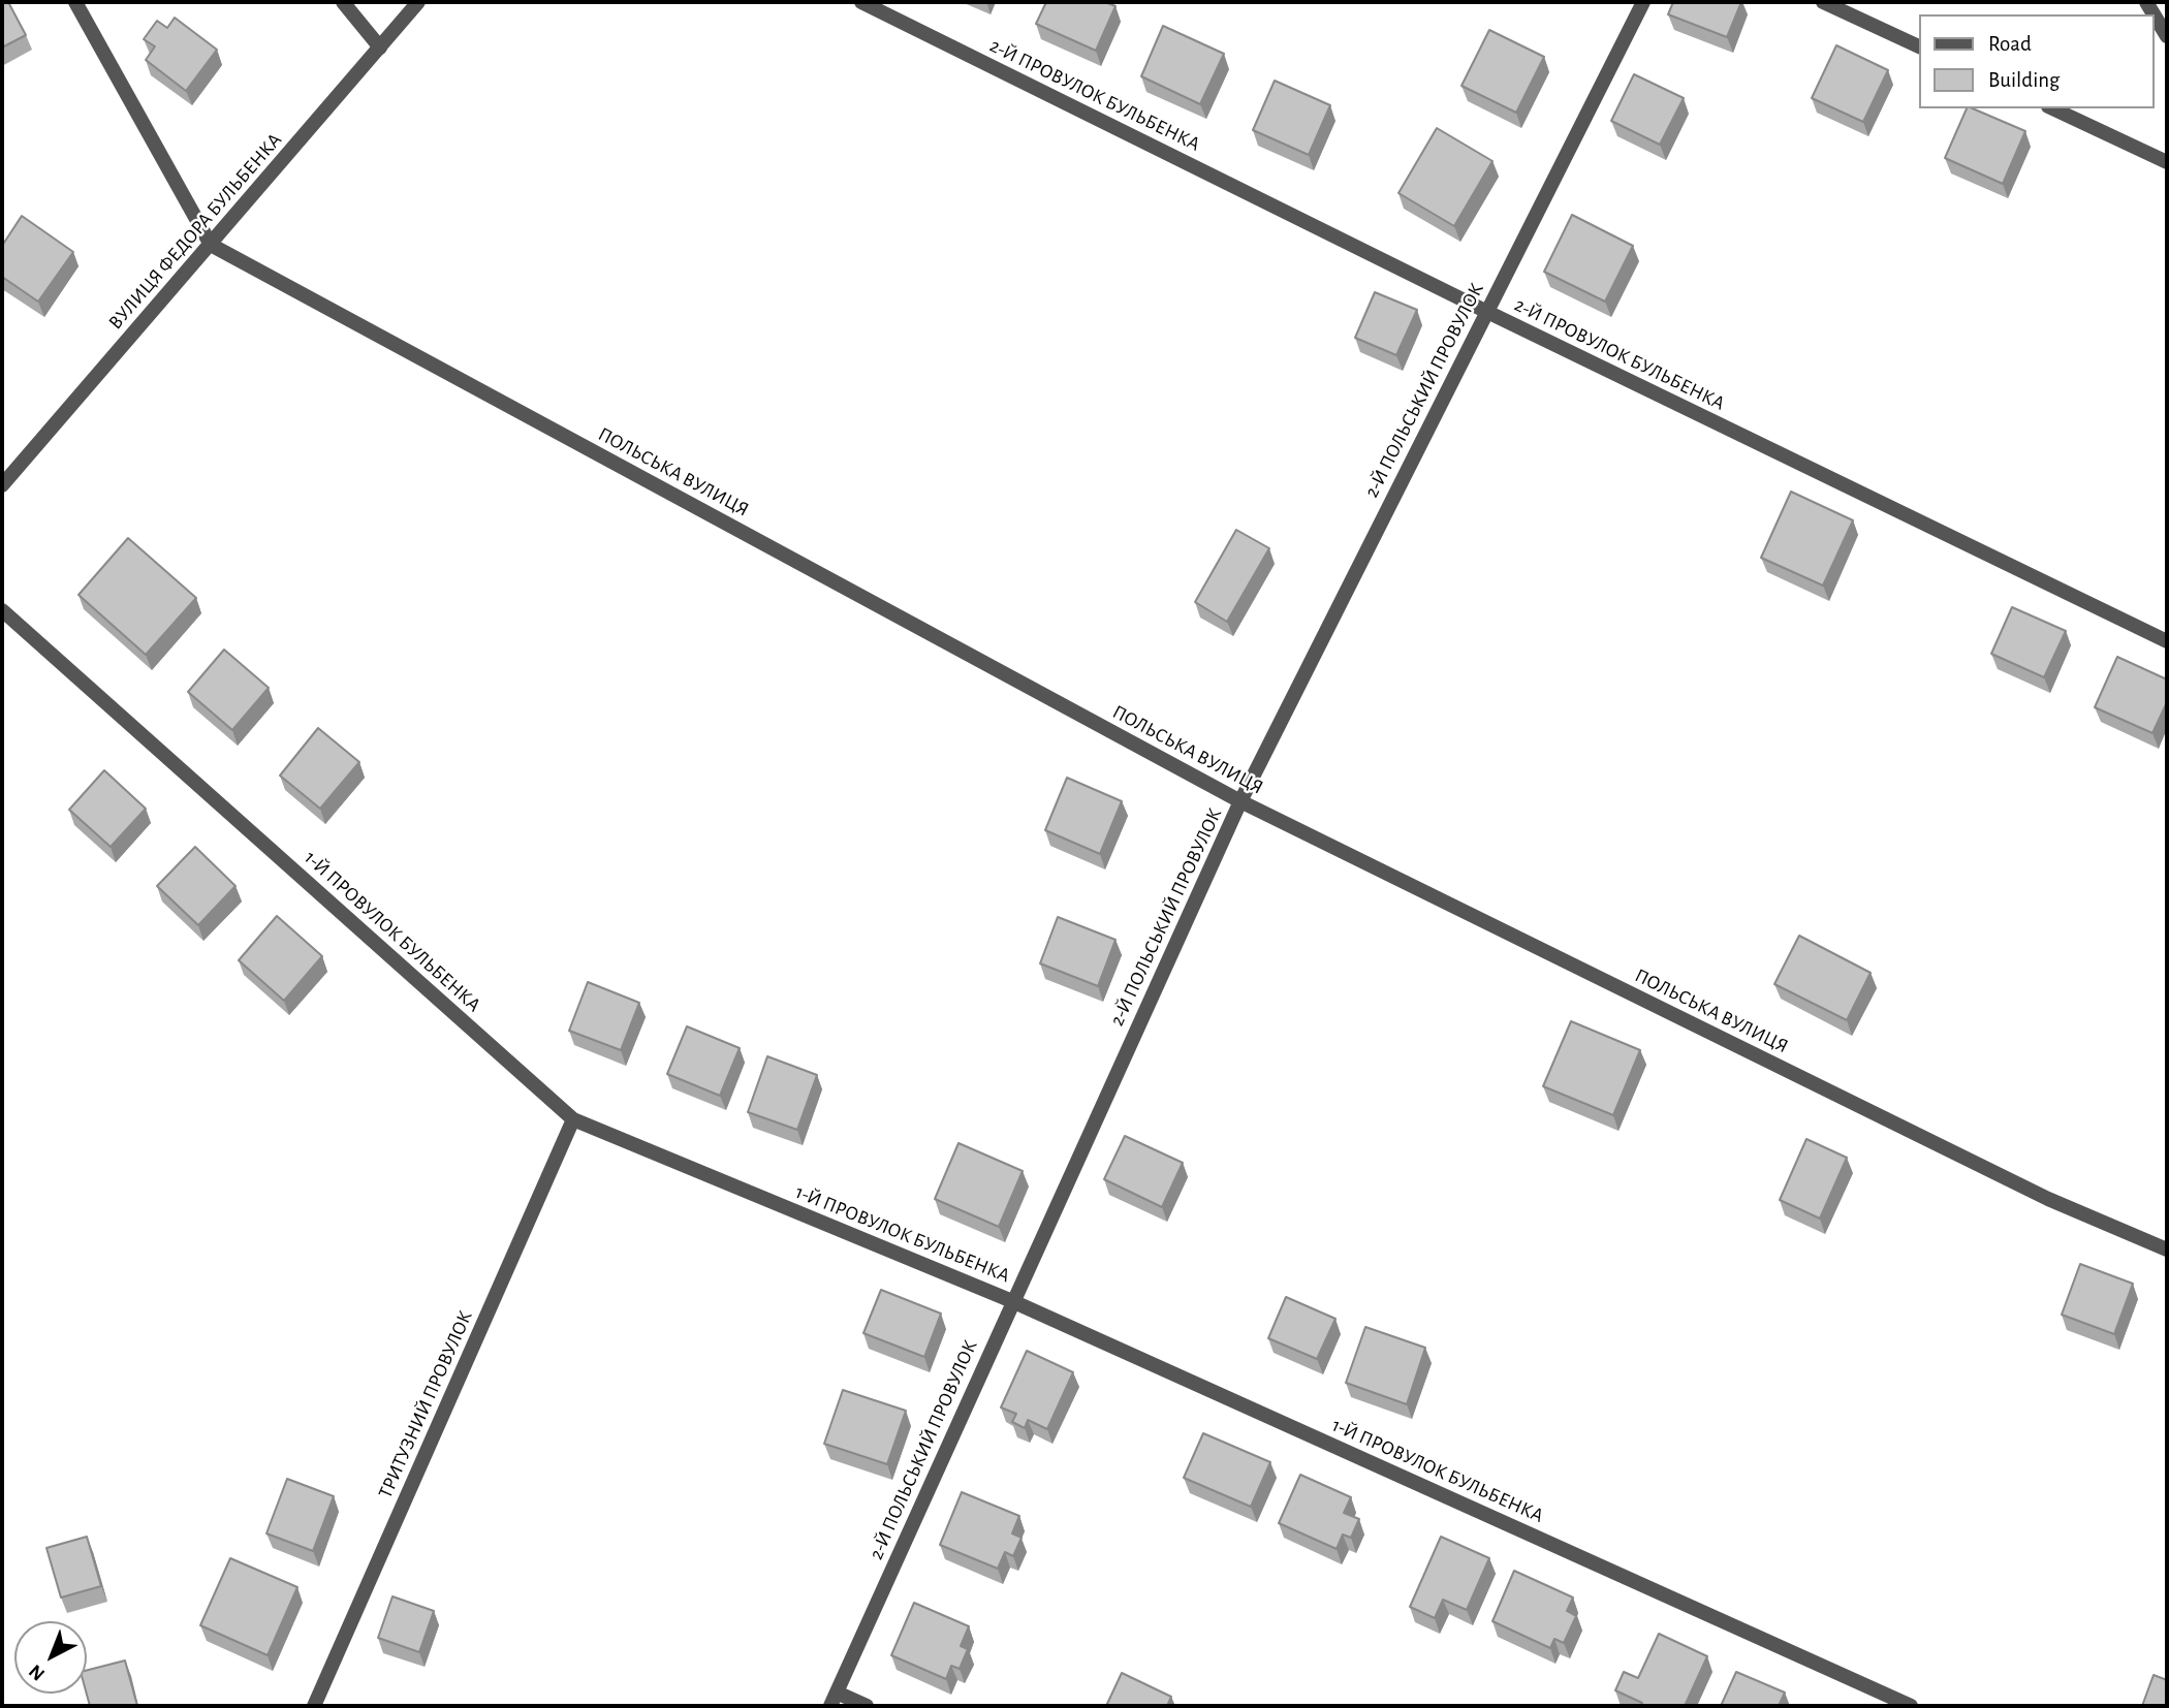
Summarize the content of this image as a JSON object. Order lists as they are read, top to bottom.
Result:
{
  "streets": {
    "street": [
      "2-Й ПРОВУЛОК БУЛЬБЕНКА",
      "ВУЛИЦЯ ФЕДОРА БУЛЬБЕНКА",
      "2-Й ПОЛЬСЬКИЙ ПРОВУЛОК",
      "ПОЛЬСЬКА ВУЛИЦЯ",
      "1-Й ПРОВУЛОК БУЛЬБЕНКА",
      "ТРИТУЗНИЙ ПРОВУЛОК"
    ]
  },
  "crossings": [
    ["2-Й ПРОВУЛОК БУЛЬБЕНКА", "2-Й ПОЛЬСЬКИЙ ПРОВУЛОК"],
    ["ВУЛИЦЯ ФЕДОРА БУЛЬБЕНКА", "ПОЛЬСЬКА ВУЛИЦЯ"],
    ["2-Й ПОЛЬСЬКИЙ ПРОВУЛОК", "ПОЛЬСЬКА ВУЛИЦЯ"],
    ["2-Й ПОЛЬСЬКИЙ ПРОВУЛОК", "1-Й ПРОВУЛОК БУЛЬБЕНКА"],
    ["1-Й ПРОВУЛОК БУЛЬБЕНКА", "ТРИТУЗНИЙ ПРОВУЛОК"]
  ],
  "legend": ["Road", "Building"],
  "north": "bottom left"
}
